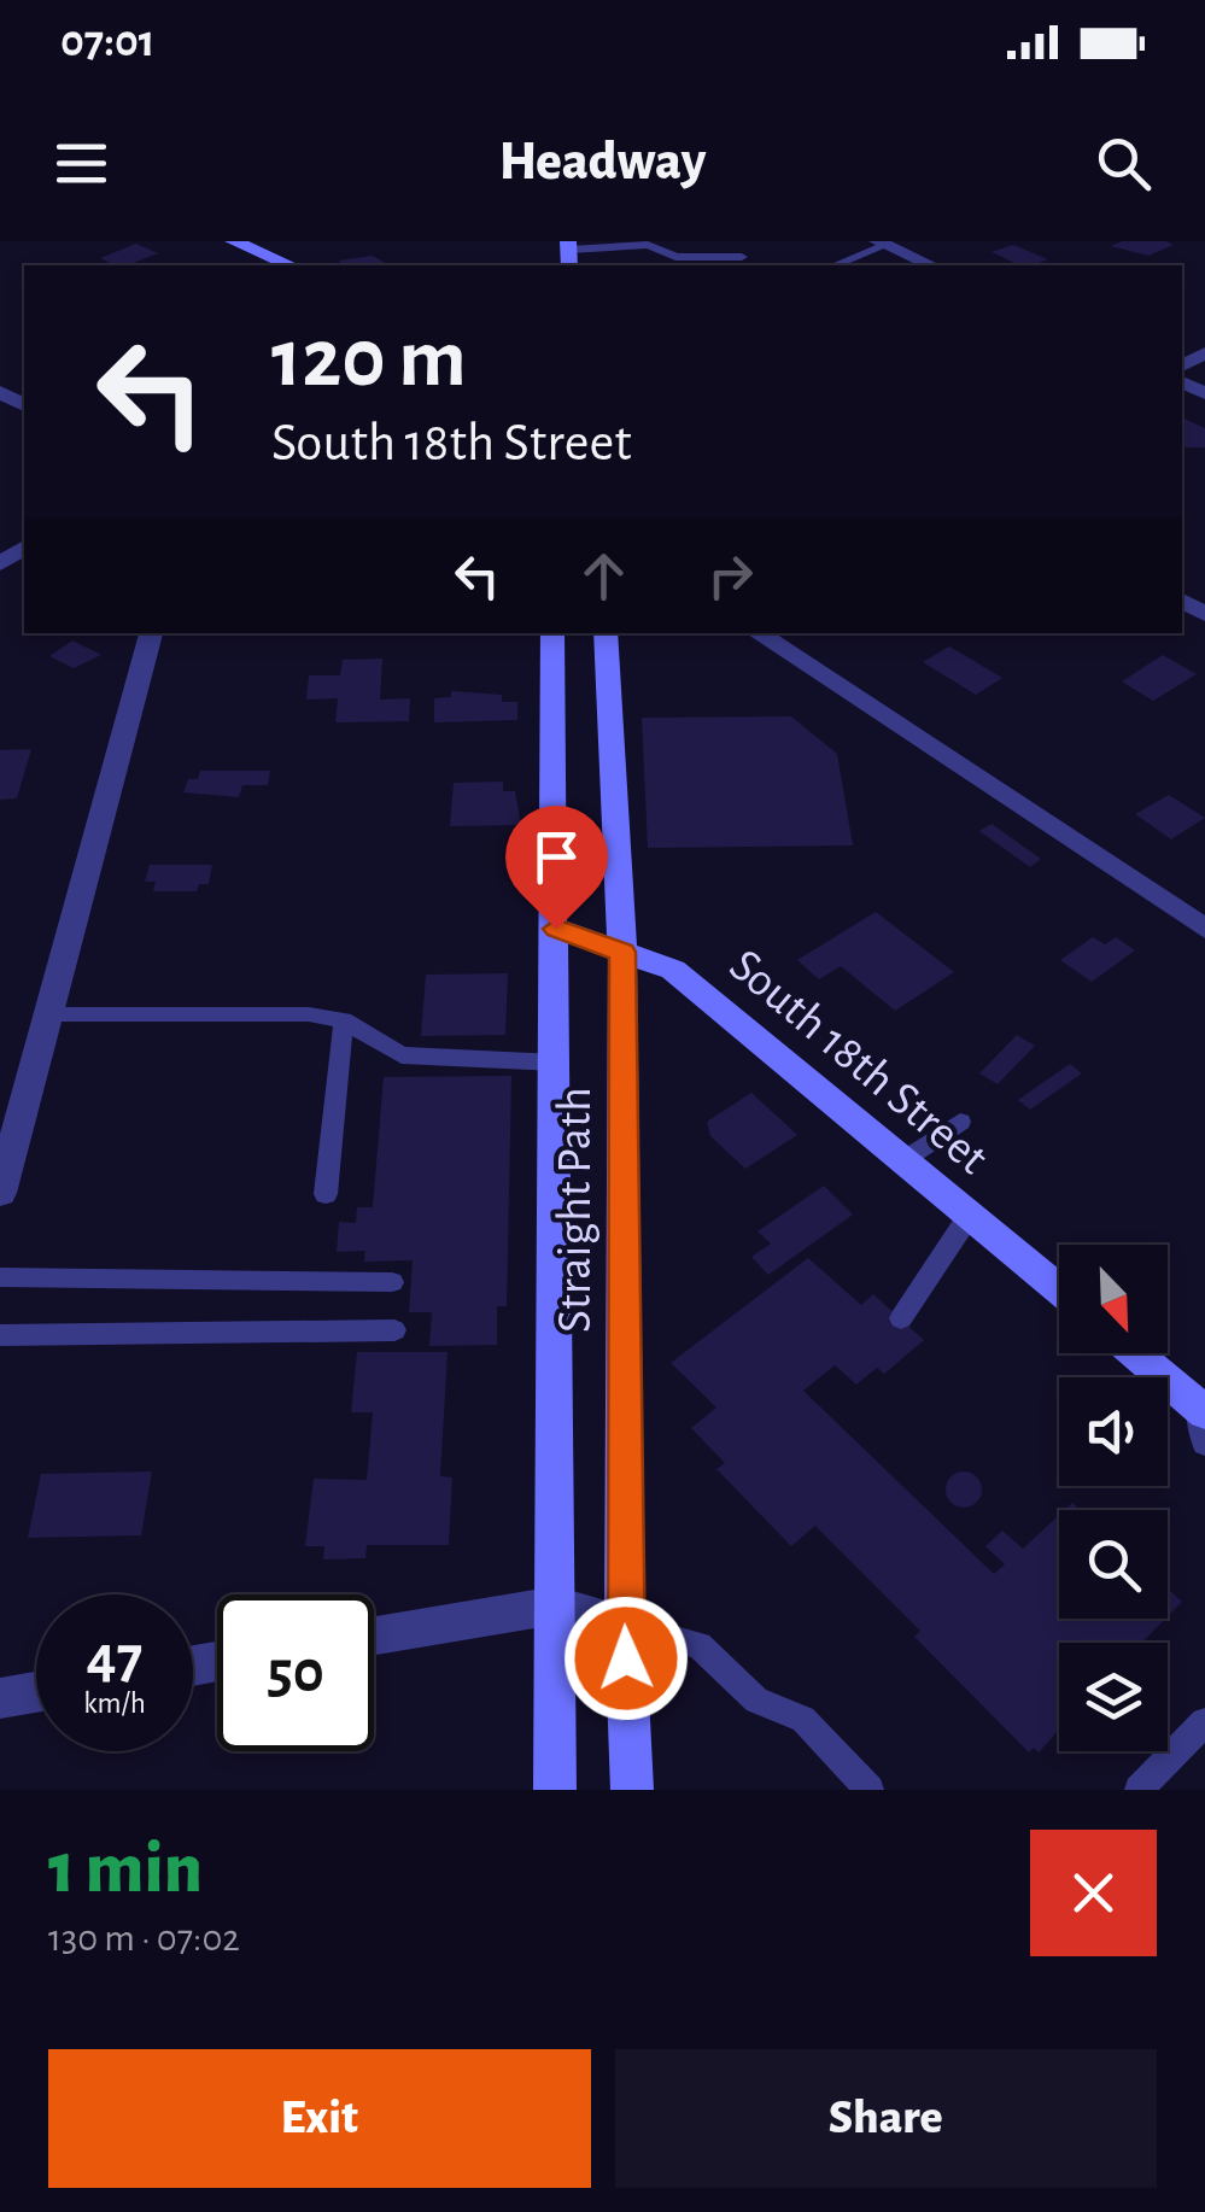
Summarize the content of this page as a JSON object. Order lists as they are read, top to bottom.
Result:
{
  "streets": {
    "main road": ["South 18th Street", "Straight Path"]
  },
  "crossings": [
    ["South 18th Street", "Straight Path"]
  ],
  "north": "bottom right",
  "page": {
    "status": "07:01",
    "header": "Headway",
    "turn": ["120 m", "South 18th Street"],
    "speed": "47 km/h",
    "limit": "50",
    "heading": ["1 min", "130 m · 07:02"],
    "buttons": ["Exit", "Share"]
  }
}
